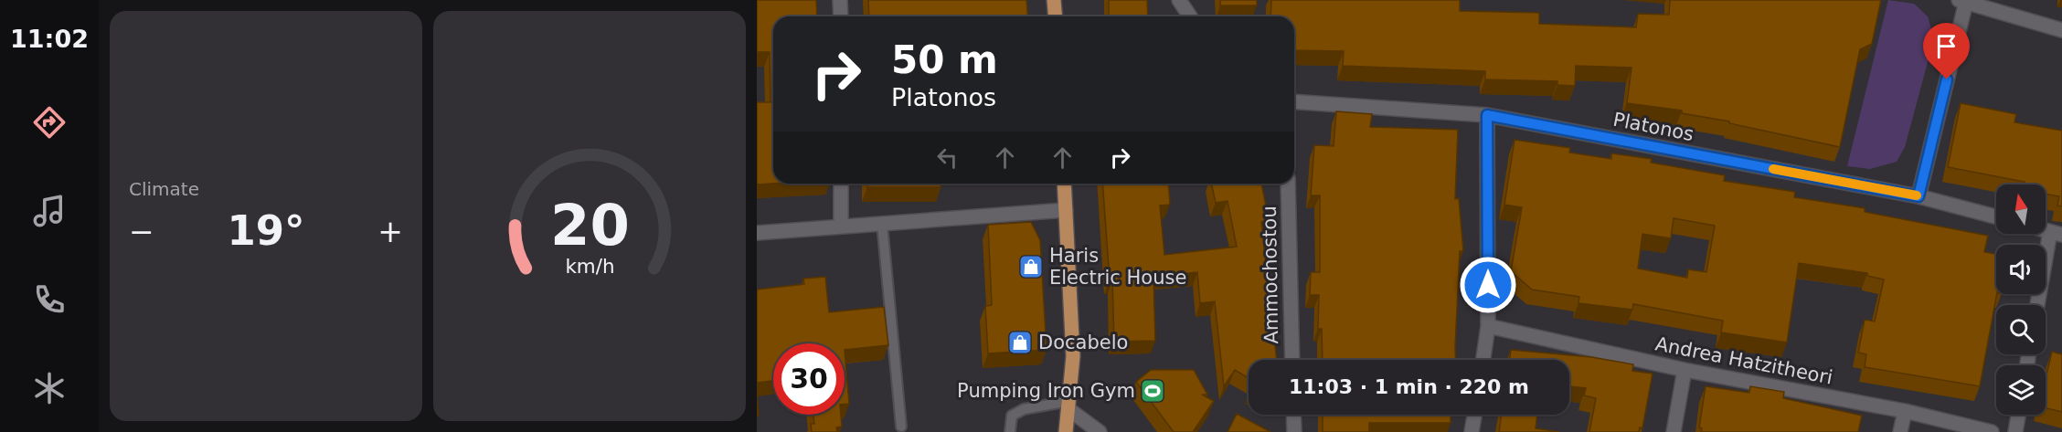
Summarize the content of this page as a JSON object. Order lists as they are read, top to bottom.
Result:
{
  "streets": {
    "street": ["Platonos", "Ammochostou", "Andrea Hatzitheori"]
  },
  "places": {
    "shop": ["Haris Electric House", "Docabelo"],
    "sports": ["Pumping Iron Gym"]
  },
  "north": "top",
  "page": {
    "tabs": "11:02",
    "tile": "Climate",
    "turn": ["50 m", "Platonos"],
    "heat": ["−", "19°", "+"],
    "limit": "30",
    "trip": "11:03 · 1 min · 220 m",
    "gauge": ["20", "km/h"]
  }
}
